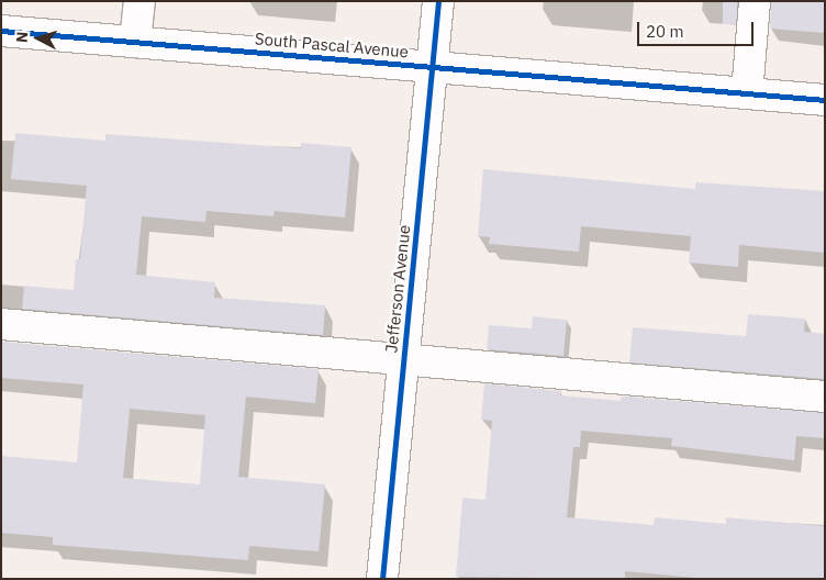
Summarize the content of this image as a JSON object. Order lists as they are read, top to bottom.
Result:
{
  "streets": {
    "street": ["South Pascal Avenue", "Jefferson Avenue"]
  },
  "crossings": [
    ["South Pascal Avenue", "Jefferson Avenue"]
  ],
  "scale_bar": "20 m",
  "north": "left"
}
